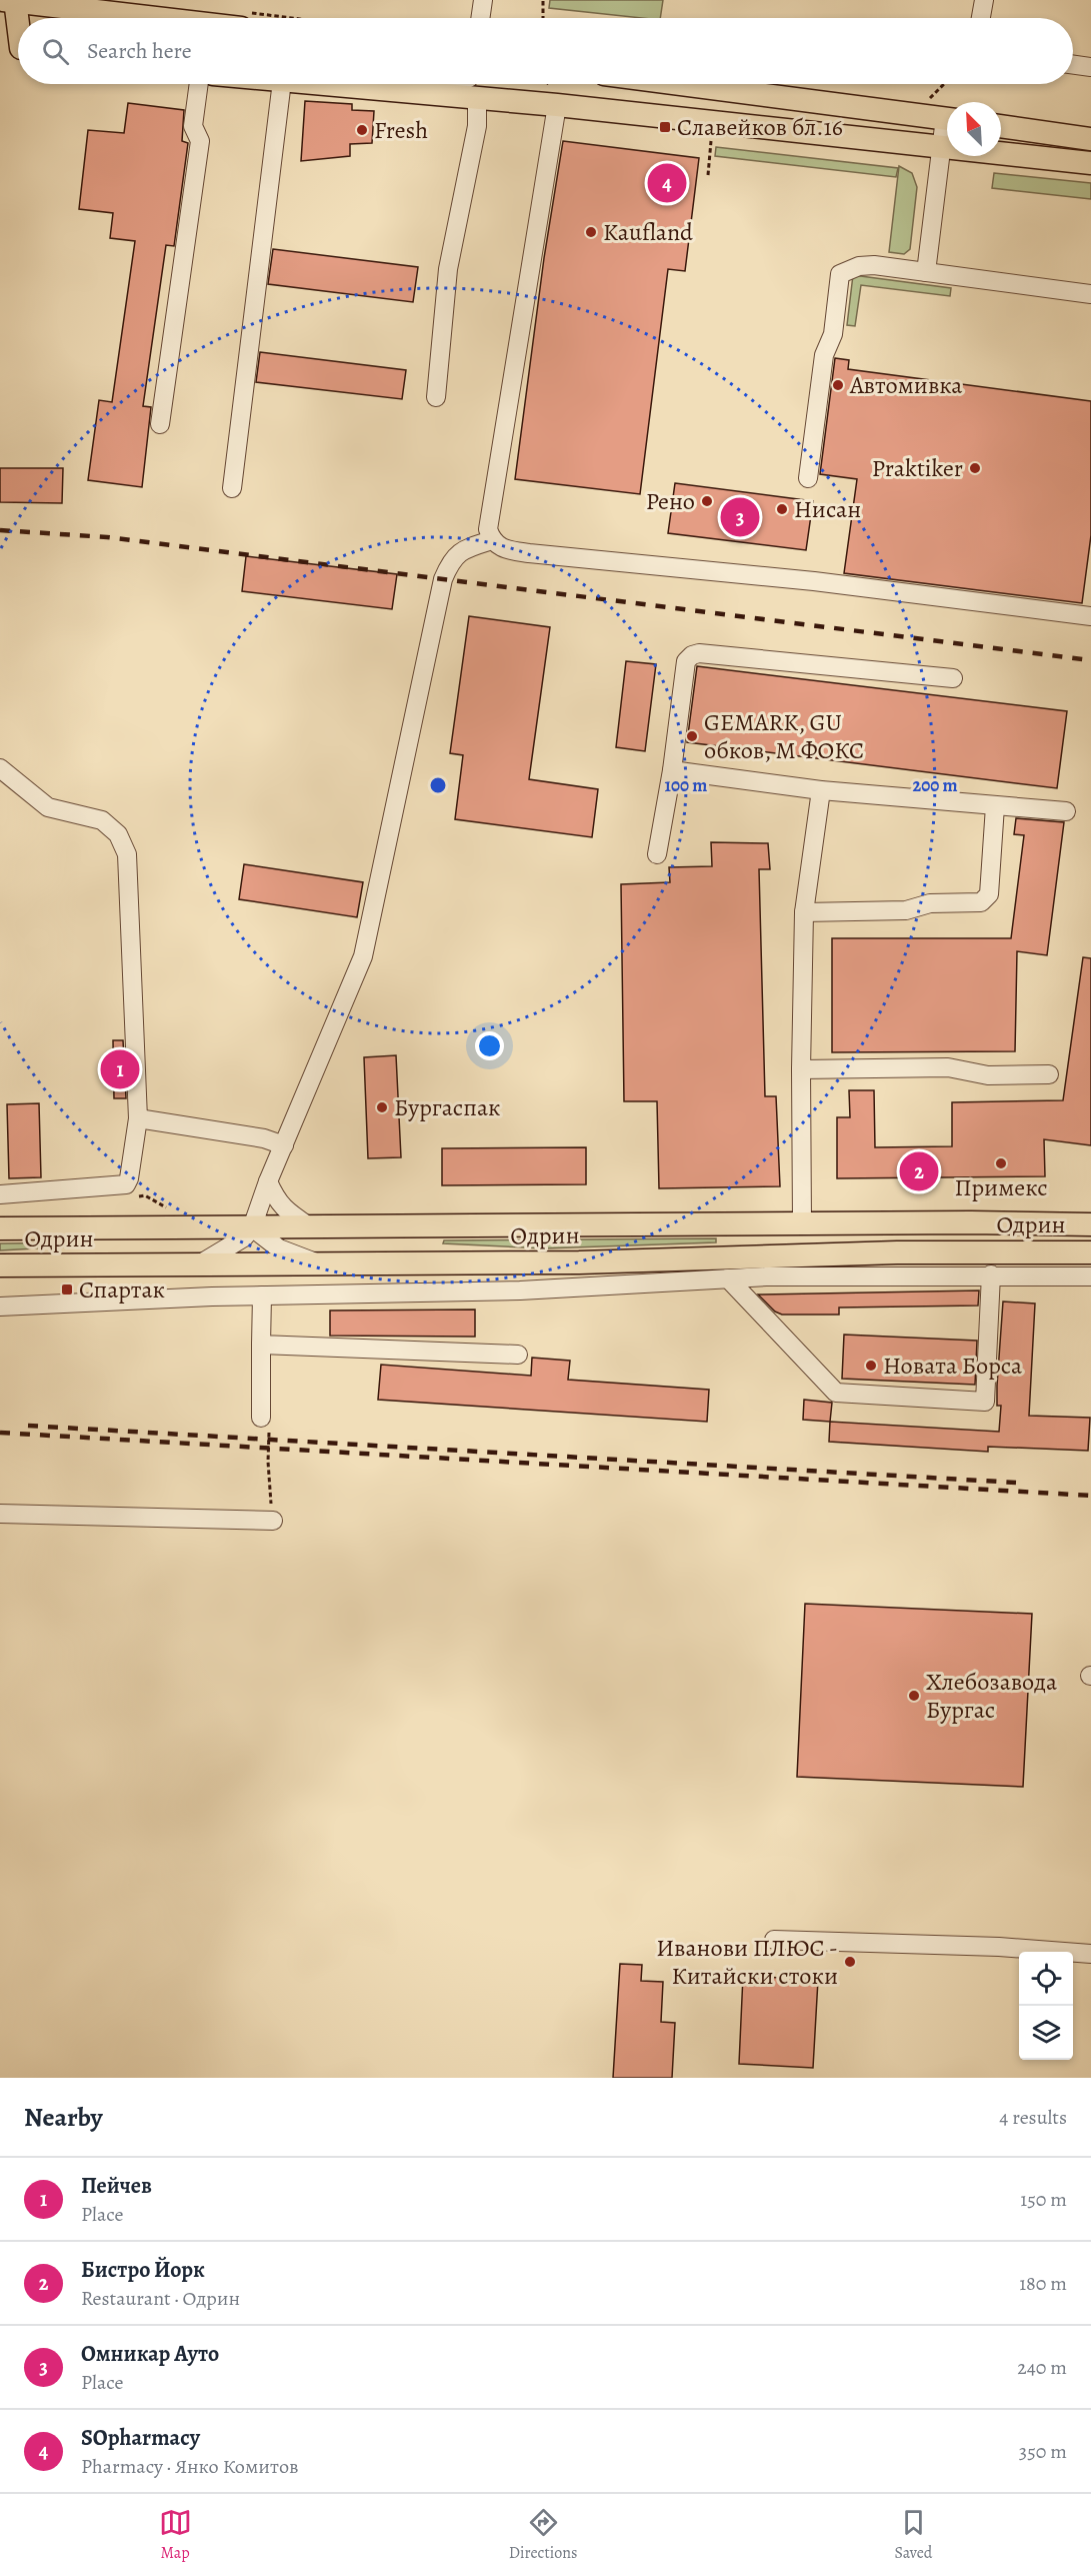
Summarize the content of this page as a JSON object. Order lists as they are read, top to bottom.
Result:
{
  "streets": {
    "main road": ["Одрин"]
  },
  "places": {
    "transit": ["Славейков бл.16", "Спартак"],
    "other": [
      "Fresh",
      "Kaufland",
      "Автомивка",
      "Praktiker",
      "Рено",
      "Нисан",
      "GEMARK, GU обков, М ФОКС",
      "Бургаспак",
      "Примекс",
      "Новата Борса",
      "Хлебозавода Бургас",
      "Иванови ПЛЮС - Китайски стоки"
    ]
  },
  "north": "top left",
  "page": {
    "search": "Search here",
    "pins": [
      "4",
      "3",
      "1",
      "2"
    ],
    "heading": ["Nearby", "4 results"],
    "list": [
      {
        "mark": "1",
        "name": "Пейчев",
        "note": "Place",
        "value": "150 m"
      },
      {
        "mark": "2",
        "name": "Бистро Йорк",
        "note": "Restaurant · Одрин",
        "value": "180 m"
      },
      {
        "mark": "3",
        "name": "Омникар Ауто",
        "note": "Place",
        "value": "240 m"
      },
      {
        "mark": "4",
        "name": "SOpharmacy",
        "note": "Pharmacy · Янко Комитов",
        "value": "350 m"
      }
    ],
    "nav": ["Map", "Directions", "Saved"]
  },
  "rings": ["100 m", "200 m"]
}
